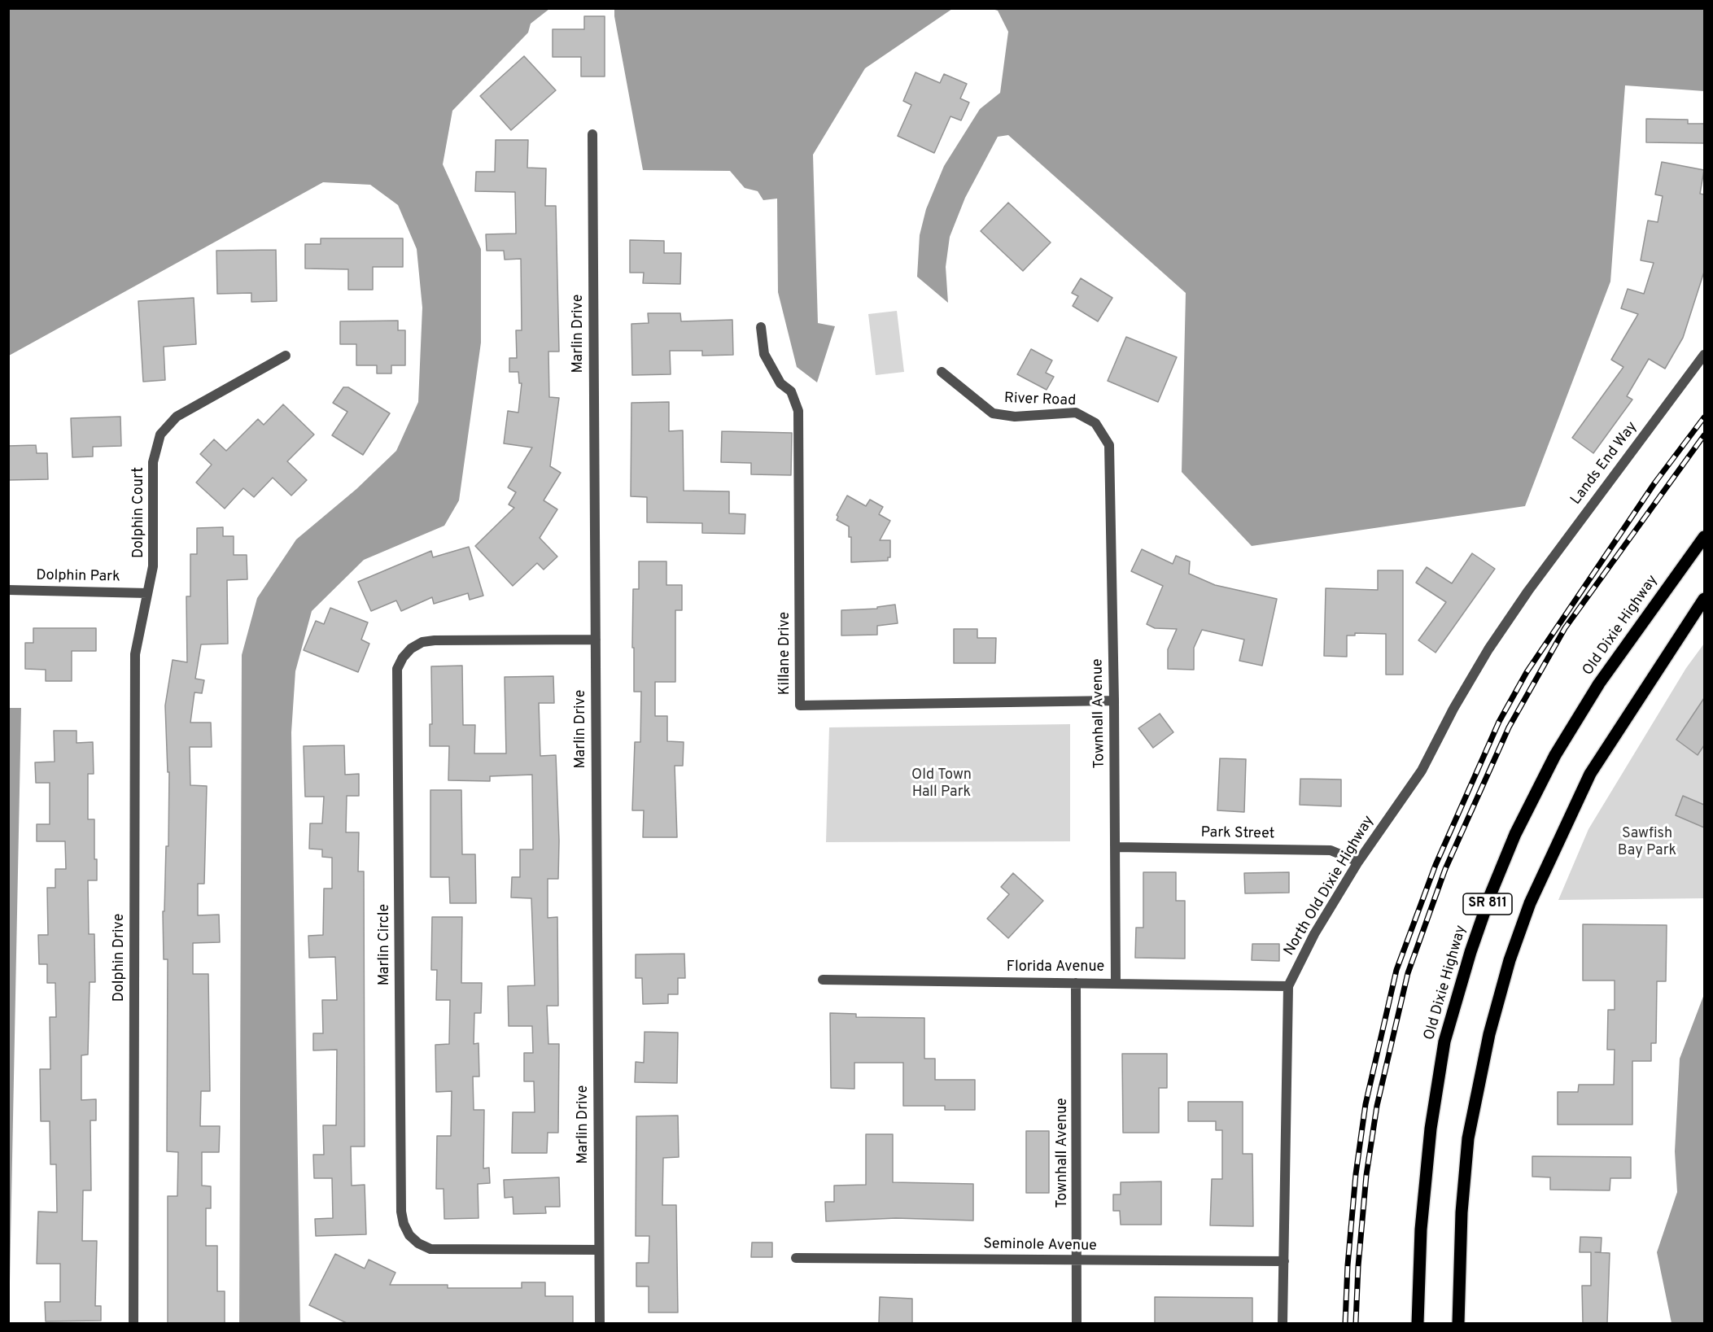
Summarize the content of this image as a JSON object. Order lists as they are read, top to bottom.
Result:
{
  "streets": {
    "main road": ["Old Dixie Highway", "SR 811"],
    "street": [
      "Marlin Drive",
      "River Road",
      "Lands End Way",
      "Dolphin Court",
      "Dolphin Park",
      "Killane Drive",
      "Townhall Avenue",
      "Park Street",
      "North Old Dixie Highway",
      "Marlin Circle",
      "Dolphin Drive",
      "Florida Avenue",
      "Seminole Avenue"
    ]
  },
  "crossings": [
    ["Marlin Drive", "Marlin Circle"],
    ["River Road", "Townhall Avenue"],
    ["Lands End Way", "North Old Dixie Highway"],
    ["Dolphin Court", "Dolphin Park"],
    ["Dolphin Court", "Dolphin Drive"],
    ["Dolphin Park", "Dolphin Drive"],
    ["Killane Drive", "Townhall Avenue"],
    ["Townhall Avenue", "Park Street"],
    ["Townhall Avenue", "Florida Avenue"],
    ["Townhall Avenue", "Seminole Avenue"],
    ["Park Street", "North Old Dixie Highway"],
    ["North Old Dixie Highway", "Florida Avenue"],
    ["North Old Dixie Highway", "Seminole Avenue"]
  ],
  "parks": ["Old Town Hall Park", "Sawfish Bay Park"]
}
